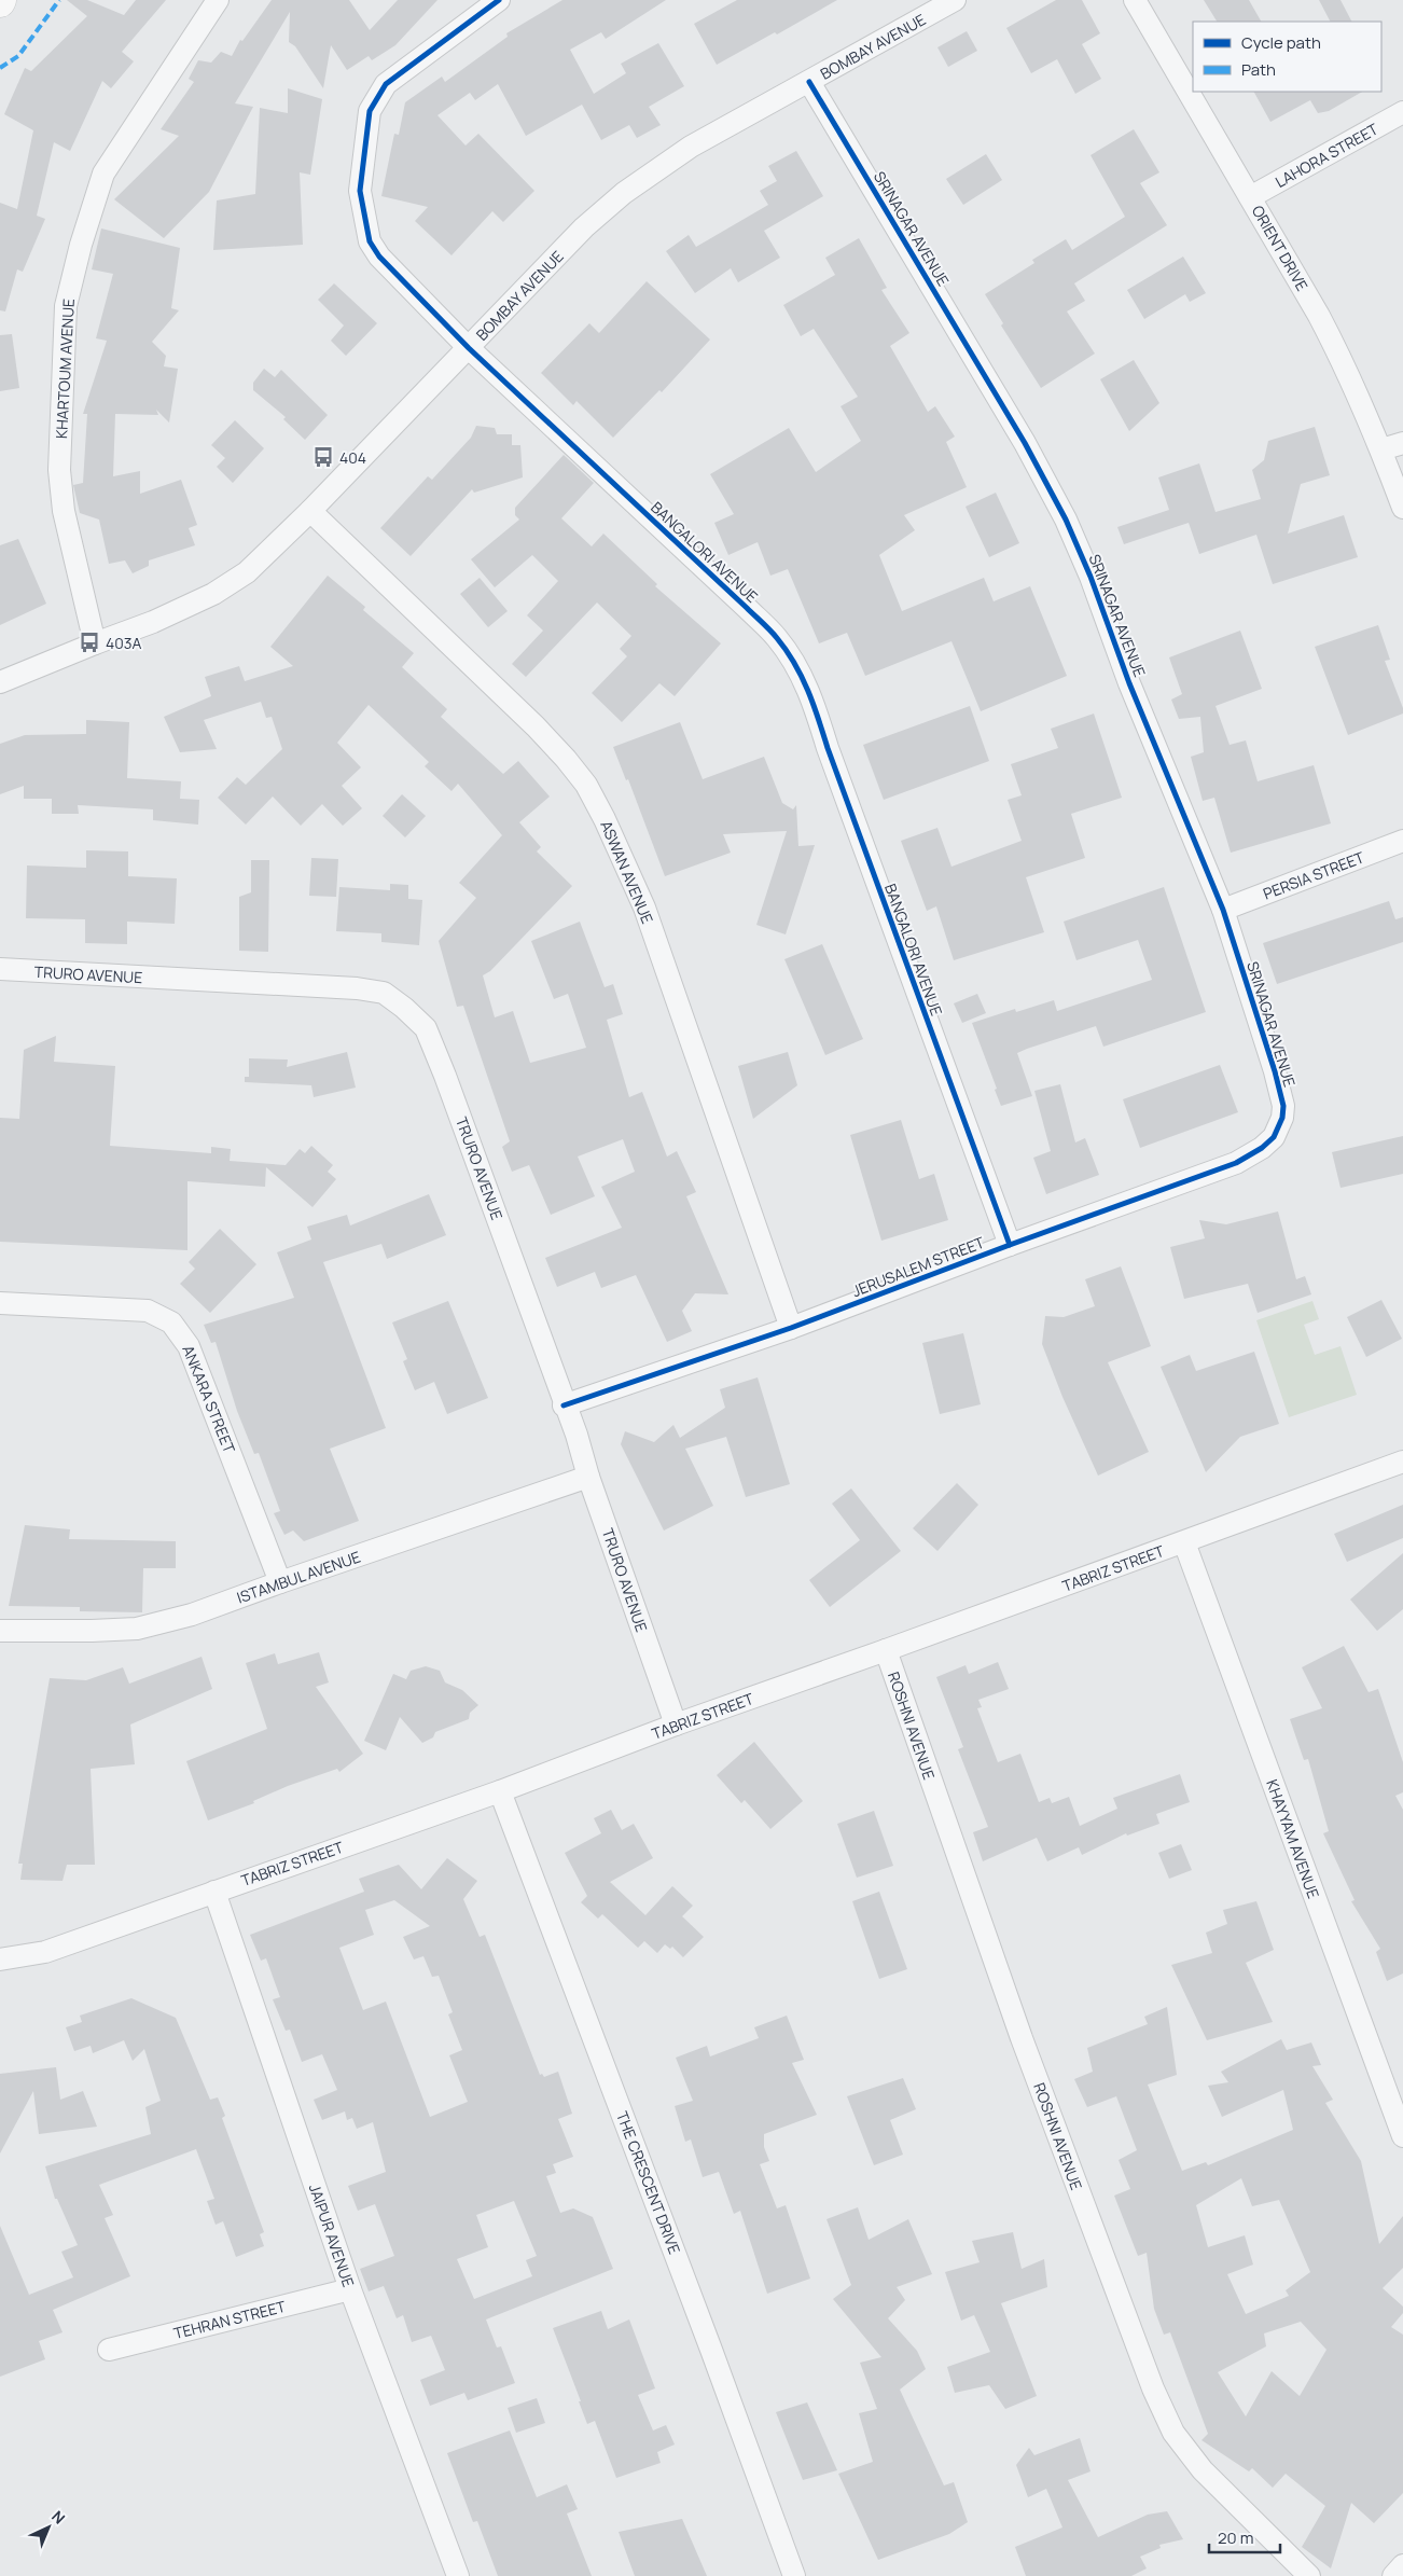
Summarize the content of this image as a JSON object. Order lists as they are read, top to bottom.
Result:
{
  "streets": {
    "street": [
      "BOMBAY AVENUE",
      "LAHORA STREET",
      "SRINAGAR AVENUE",
      "ORIENT DRIVE",
      "KHARTOUM AVENUE",
      "BANGALORI AVENUE",
      "ASWAN AVENUE",
      "PERSIA STREET",
      "TRURO AVENUE",
      "JERUSALEM STREET",
      "ANKARA STREET",
      "TABRIZ STREET",
      "ISTAMBUL AVENUE",
      "ROSHNI AVENUE",
      "KHAYYAM AVENUE",
      "THE CRESCENT DRIVE",
      "JAIPUR AVENUE",
      "TEHRAN STREET"
    ]
  },
  "crossings": [
    ["BOMBAY AVENUE", "SRINAGAR AVENUE"],
    ["BOMBAY AVENUE", "KHARTOUM AVENUE"],
    ["BOMBAY AVENUE", "BANGALORI AVENUE"],
    ["BOMBAY AVENUE", "ASWAN AVENUE"],
    ["LAHORA STREET", "ORIENT DRIVE"],
    ["SRINAGAR AVENUE", "PERSIA STREET"],
    ["SRINAGAR AVENUE", "JERUSALEM STREET"],
    ["BANGALORI AVENUE", "JERUSALEM STREET"],
    ["ASWAN AVENUE", "JERUSALEM STREET"],
    ["TRURO AVENUE", "JERUSALEM STREET"],
    ["TRURO AVENUE", "TABRIZ STREET"],
    ["TRURO AVENUE", "ISTAMBUL AVENUE"],
    ["ANKARA STREET", "ISTAMBUL AVENUE"],
    ["TABRIZ STREET", "ROSHNI AVENUE"],
    ["TABRIZ STREET", "KHAYYAM AVENUE"],
    ["TABRIZ STREET", "THE CRESCENT DRIVE"],
    ["TABRIZ STREET", "JAIPUR AVENUE"],
    ["JAIPUR AVENUE", "TEHRAN STREET"]
  ],
  "places": {
    "bus stop": ["404", "403A"]
  },
  "legend": ["Cycle path", "Path"],
  "scale_bar": "20 m",
  "north": "top right"
}
